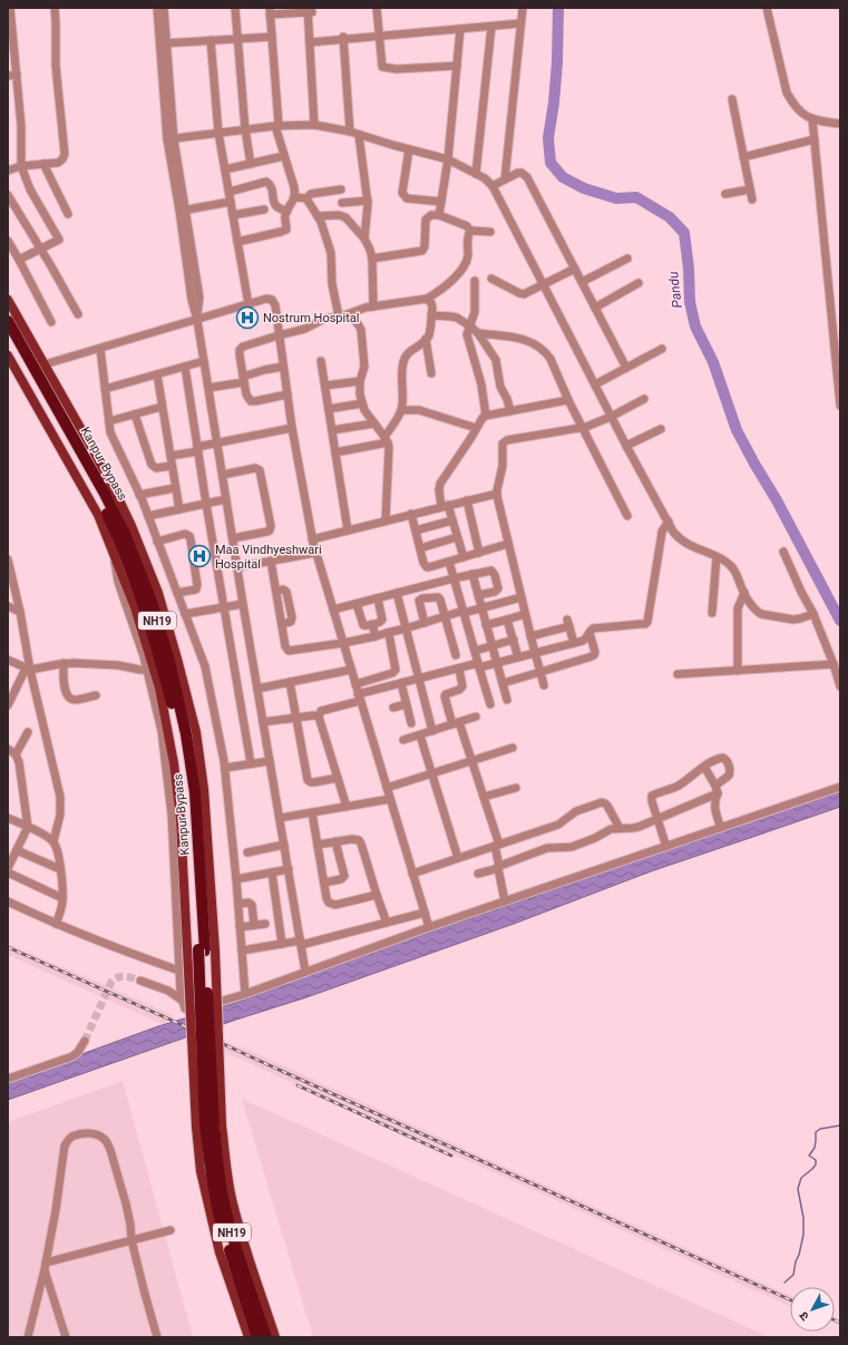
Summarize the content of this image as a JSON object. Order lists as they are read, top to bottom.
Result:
{
  "streets": {
    "highway": ["Kanpur Bypass", "NH19"]
  },
  "water": ["Pandu"],
  "places": {
    "hospital": ["Nostrum Hospital", "Maa Vindhyeshwari Hospital"]
  },
  "north": "bottom left"
}
